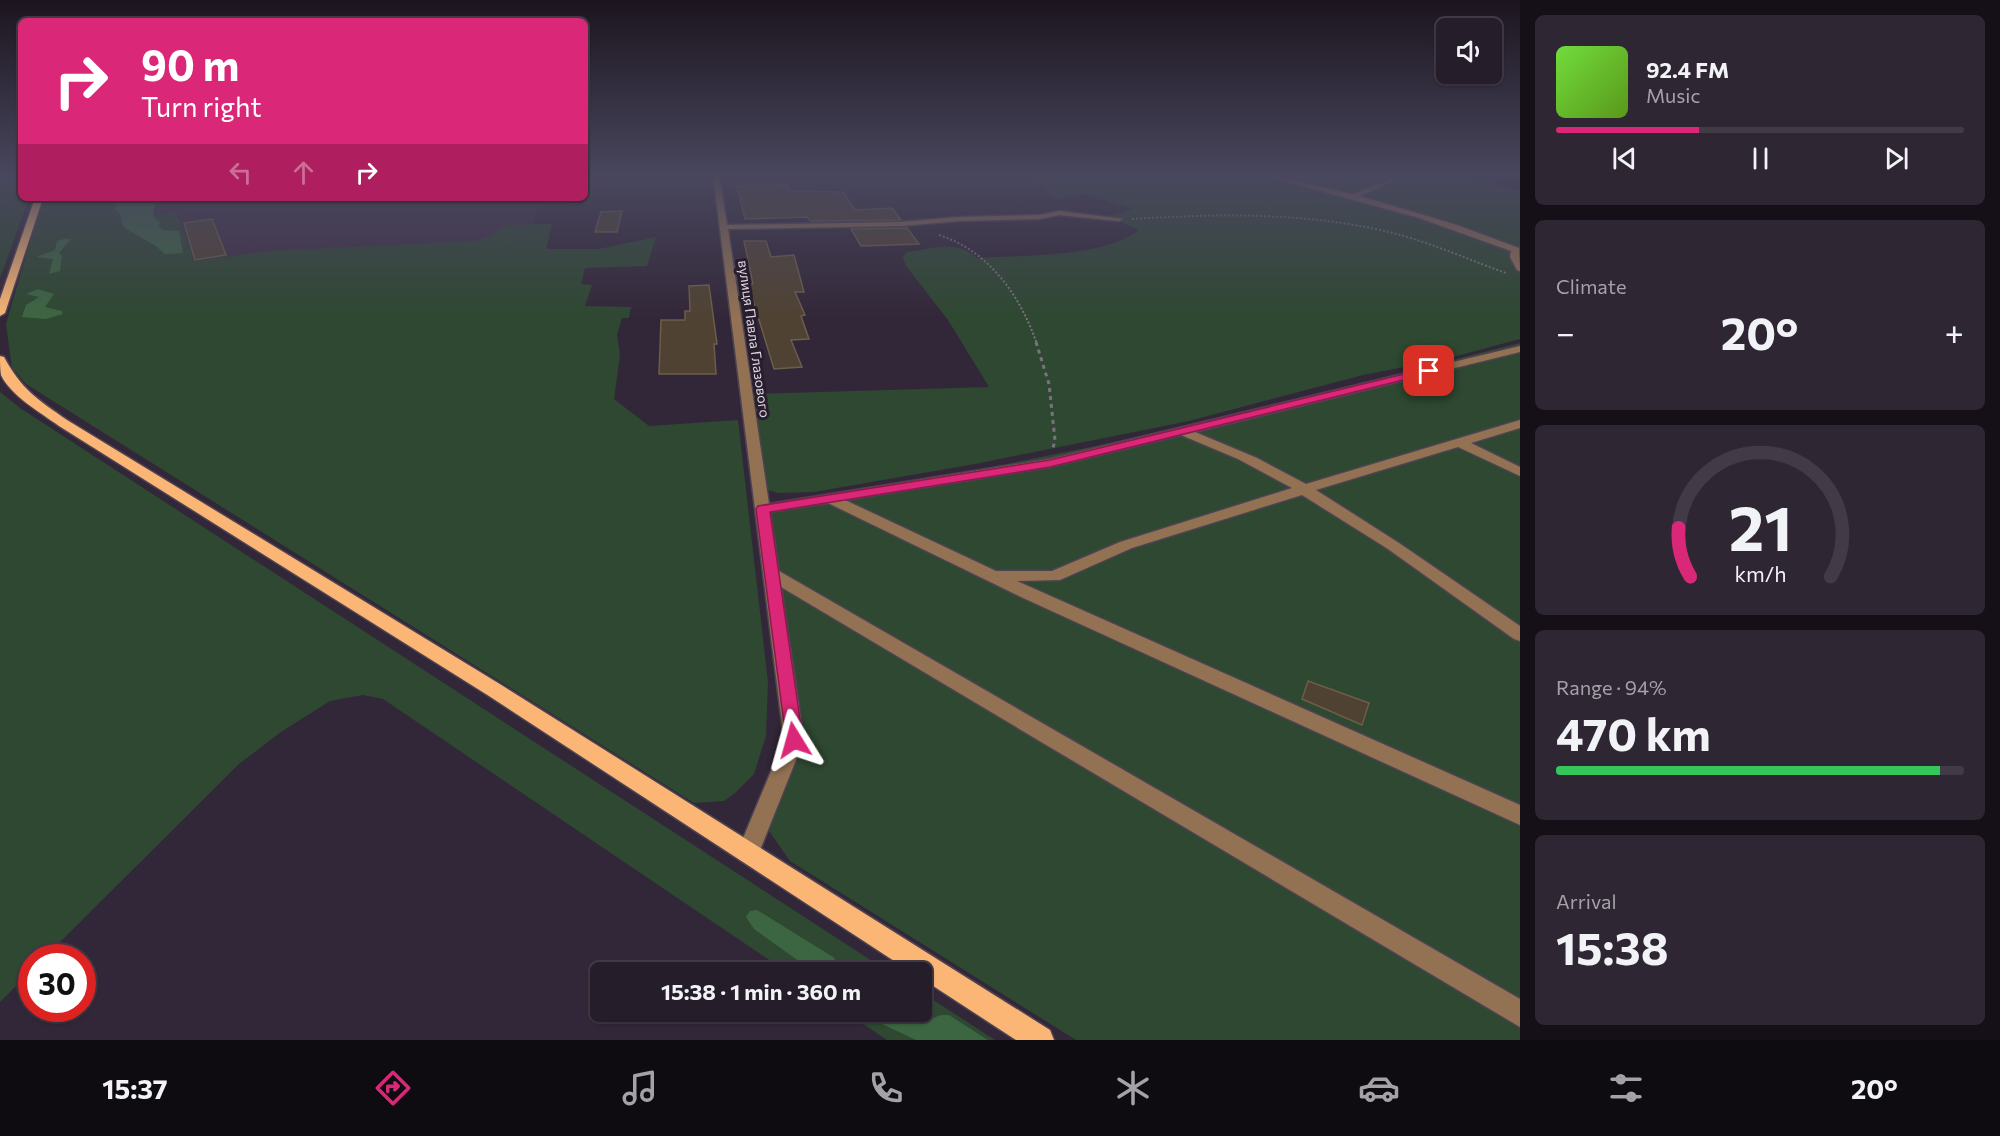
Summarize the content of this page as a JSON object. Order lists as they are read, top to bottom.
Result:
{
  "streets": {
    "street": ["вулиця Павла Глазового"]
  },
  "page": {
    "turn": ["90 m", "Turn right"],
    "song": ["92.4 FM", "Music"],
    "tile": [
      "Climate",
      ["Range · 94%", "470 km"],
      ["Arrival", "15:38"]
    ],
    "heat": ["−", "20°", "+"],
    "limit": "30",
    "trip": "15:38 · 1 min · 360 m",
    "tabs": ["15:37", "20°"],
    "gauge": ["21", "km/h"]
  }
}
